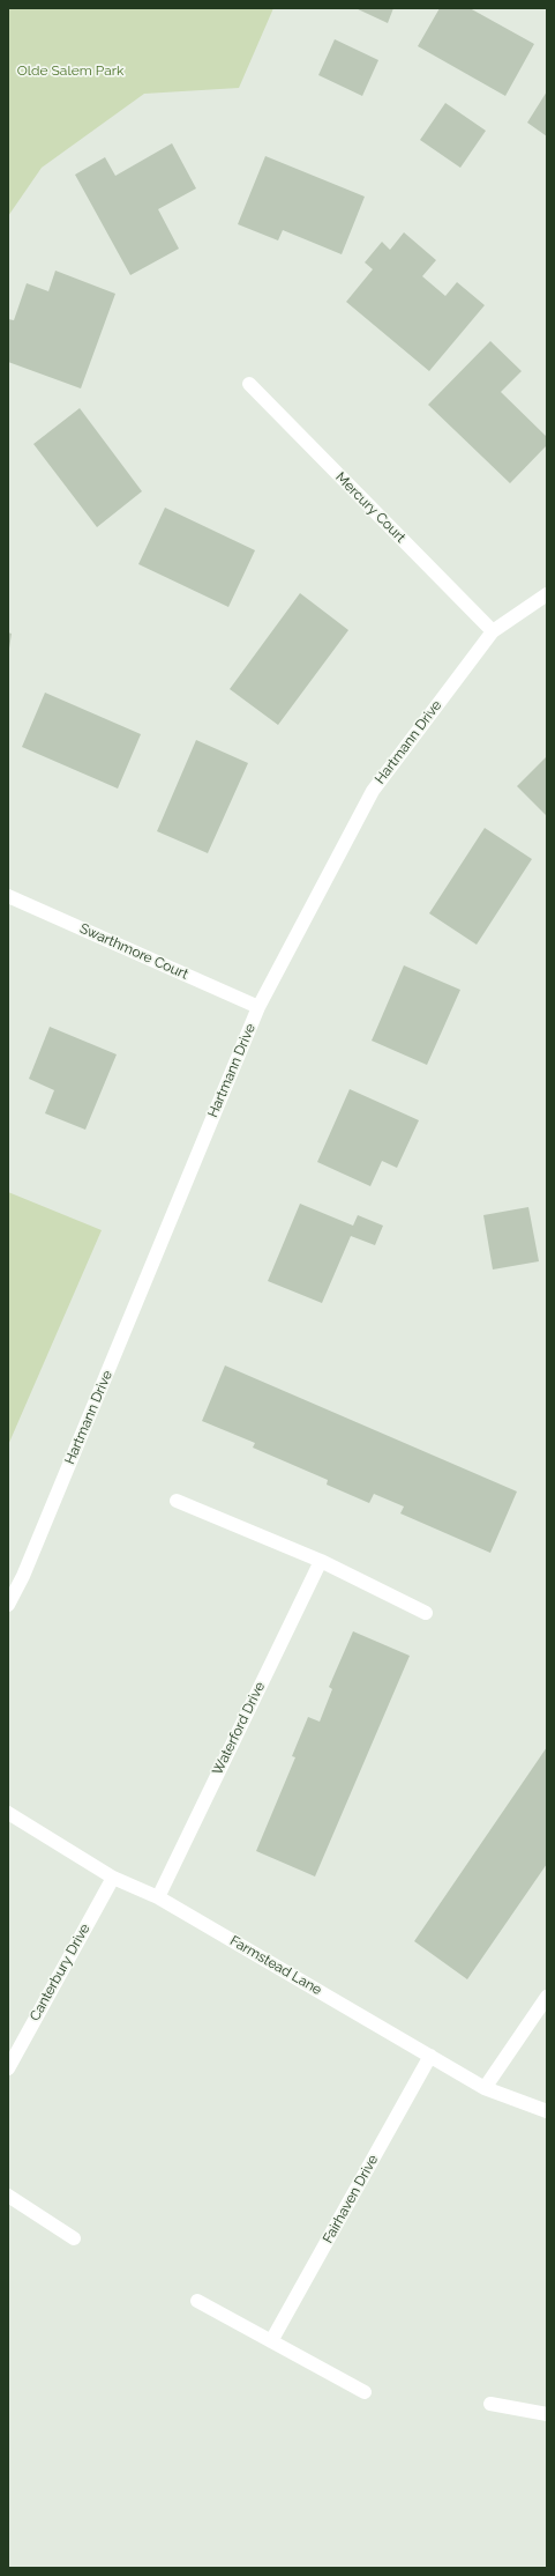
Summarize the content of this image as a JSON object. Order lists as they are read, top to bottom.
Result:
{
  "streets": {
    "street": [
      "Mercury Court",
      "Hartmann Drive",
      "Swarthmore Court",
      "Waterford Drive",
      "Farmstead Lane",
      "Canterbury Drive",
      "Fairhaven Drive"
    ]
  },
  "crossings": [
    ["Mercury Court", "Hartmann Drive"],
    ["Hartmann Drive", "Swarthmore Court"],
    ["Waterford Drive", "Farmstead Lane"],
    ["Farmstead Lane", "Canterbury Drive"],
    ["Farmstead Lane", "Fairhaven Drive"]
  ],
  "parks": ["Olde Salem Park"]
}
